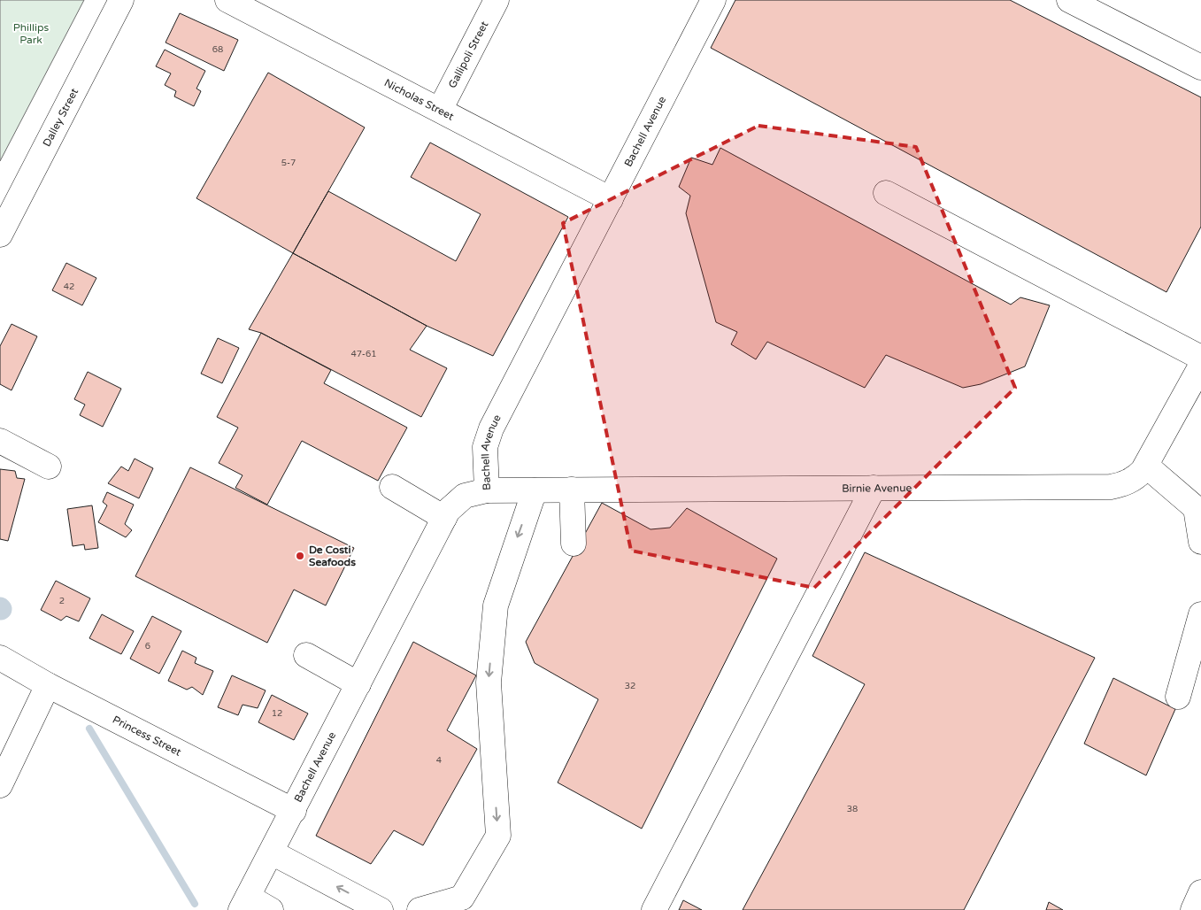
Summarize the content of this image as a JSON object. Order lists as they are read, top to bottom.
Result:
{
  "streets": {
    "street": [
      "Gallipoli Street",
      "Nicholas Street",
      "Dalley Street",
      "Bachell Avenue",
      "Birnie Avenue",
      "Princess Street"
    ]
  },
  "crossings": [
    ["Gallipoli Street", "Nicholas Street"],
    ["Nicholas Street", "Bachell Avenue"],
    ["Bachell Avenue", "Birnie Avenue"],
    ["Bachell Avenue", "Princess Street"]
  ],
  "parks": ["Phillips Park"],
  "places": ["De Costi Seafoods"],
  "house_numbers": [
    "68",
    "5-7",
    "42",
    "47-61",
    "2",
    "6",
    "32",
    "12",
    "4",
    "38"
  ]
}
